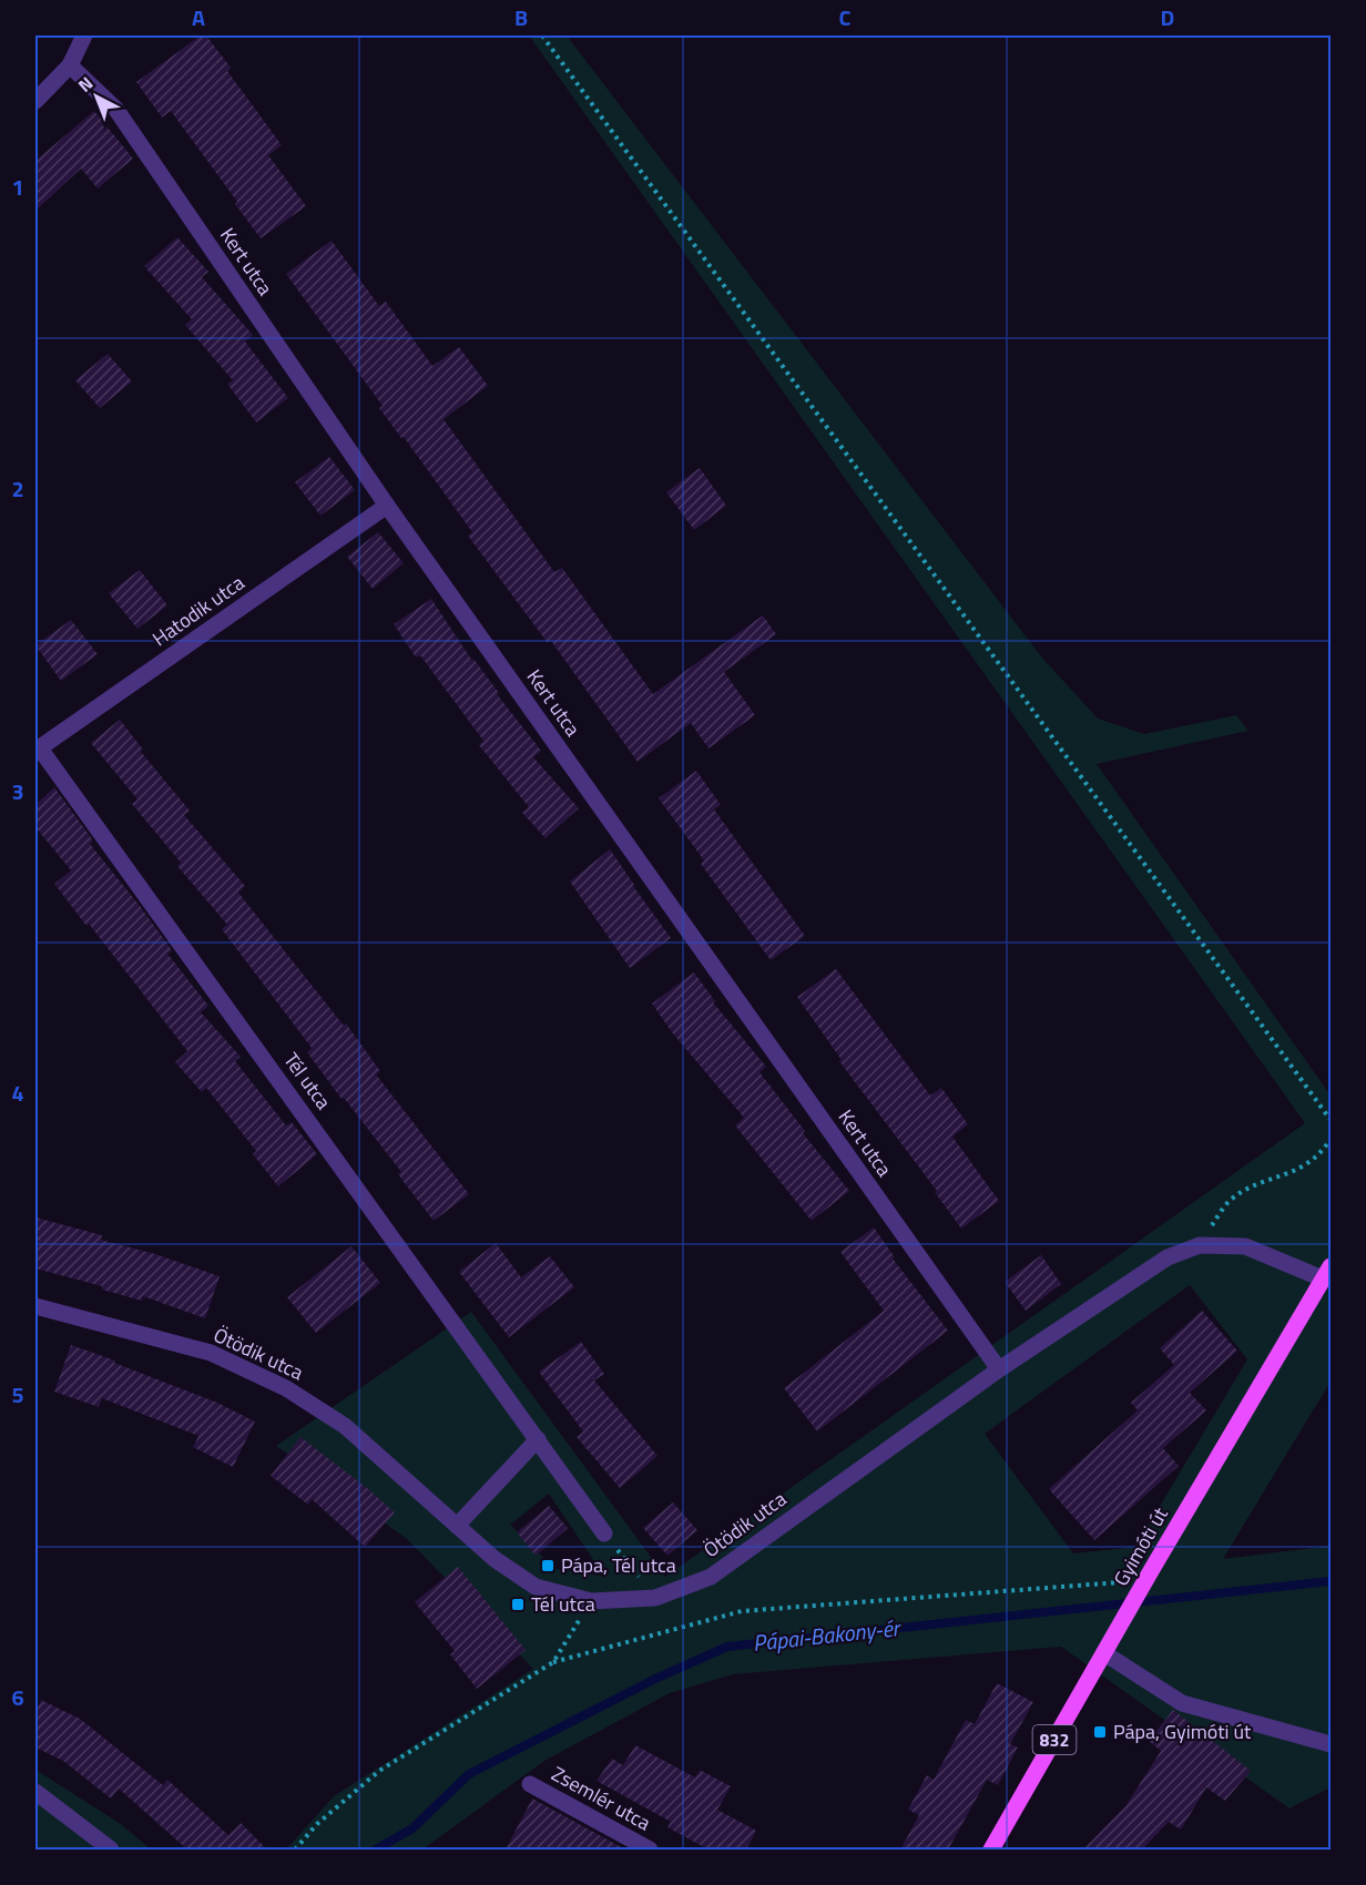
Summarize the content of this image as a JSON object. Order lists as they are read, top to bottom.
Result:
{
  "streets": {
    "main road": ["Gyimóti út", "832"],
    "street": [
      "Kert utca",
      "Hatodik utca",
      "Tél utca",
      "Ötödik utca",
      "Zsemlér utca"
    ]
  },
  "crossings": [
    ["Kert utca", "Hatodik utca"],
    ["Kert utca", "Ötödik utca"],
    ["Hatodik utca", "Tél utca"],
    ["Ötödik utca", "Gyimóti út"]
  ],
  "water": ["Pápai-Bakony-ér"],
  "places": {
    "transit": ["Pápa, Tél utca", "Tél utca", "Pápa, Gyimóti út"]
  },
  "north": "top left",
  "grid": {
    "columns": [
      "A",
      "B",
      "C",
      "D"
    ],
    "rows": [
      "1",
      "2",
      "3",
      "4",
      "5",
      "6"
    ]
  }
}
